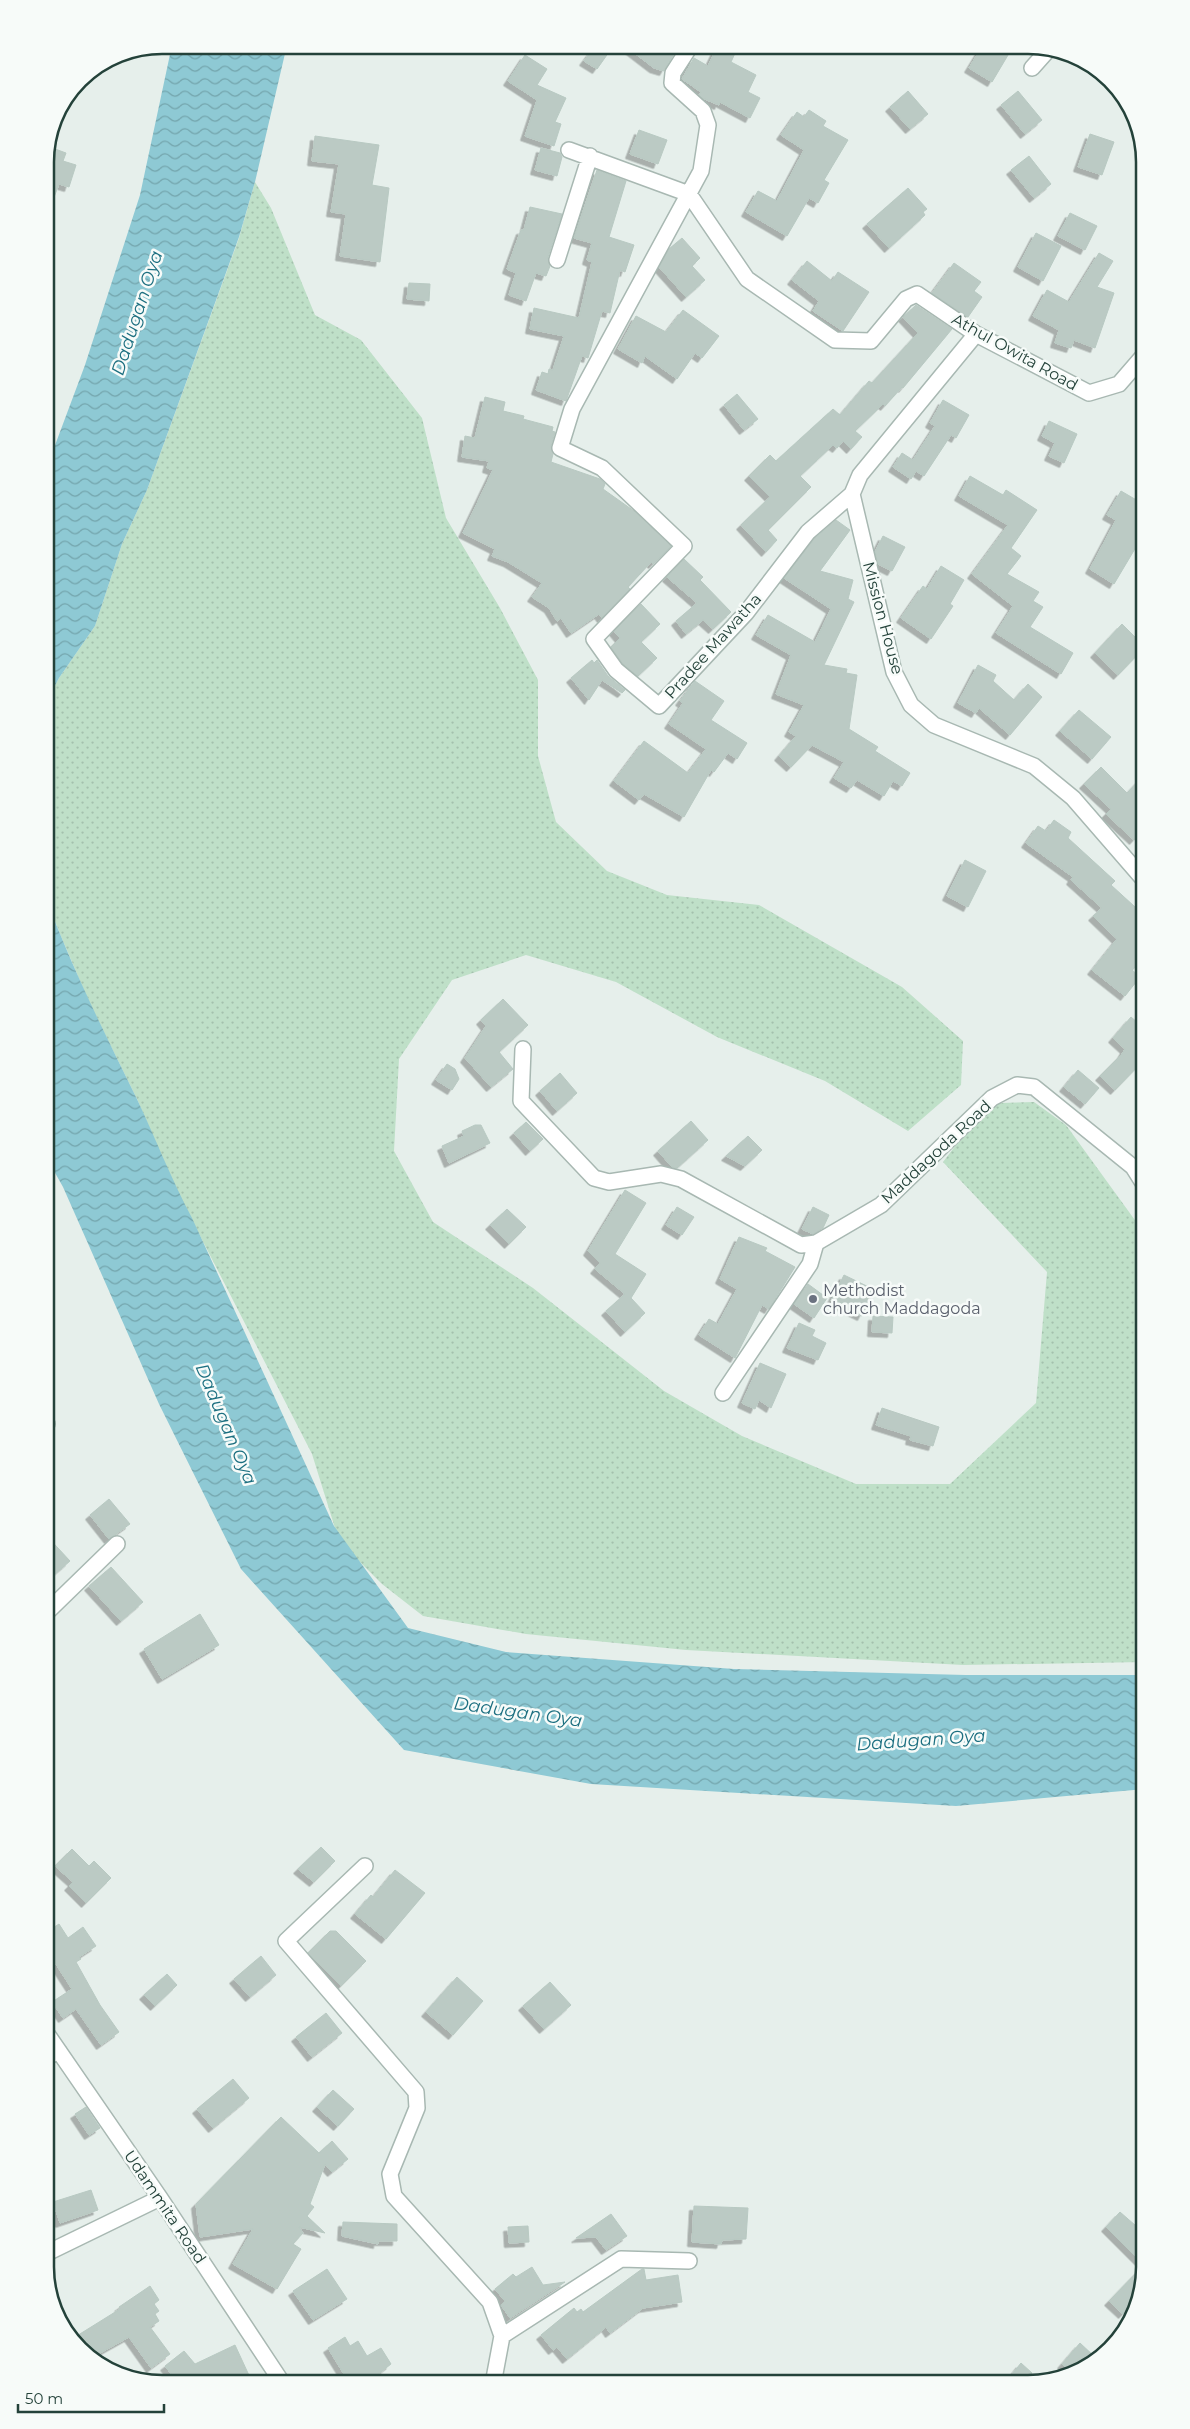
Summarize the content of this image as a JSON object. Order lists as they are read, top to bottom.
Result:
{
  "streets": {
    "street": [
      "Athul Owita Road",
      "Mission House",
      "Pradee Mawatha",
      "Maddagoda Road",
      "Udammita Road"
    ]
  },
  "crossings": [
    ["Athul Owita Road", "Pradee Mawatha"],
    ["Mission House", "Pradee Mawatha"]
  ],
  "water": ["Dadugan Oya"],
  "places": ["Methodist church Maddagoda"],
  "scale_bar": "50 m"
}
